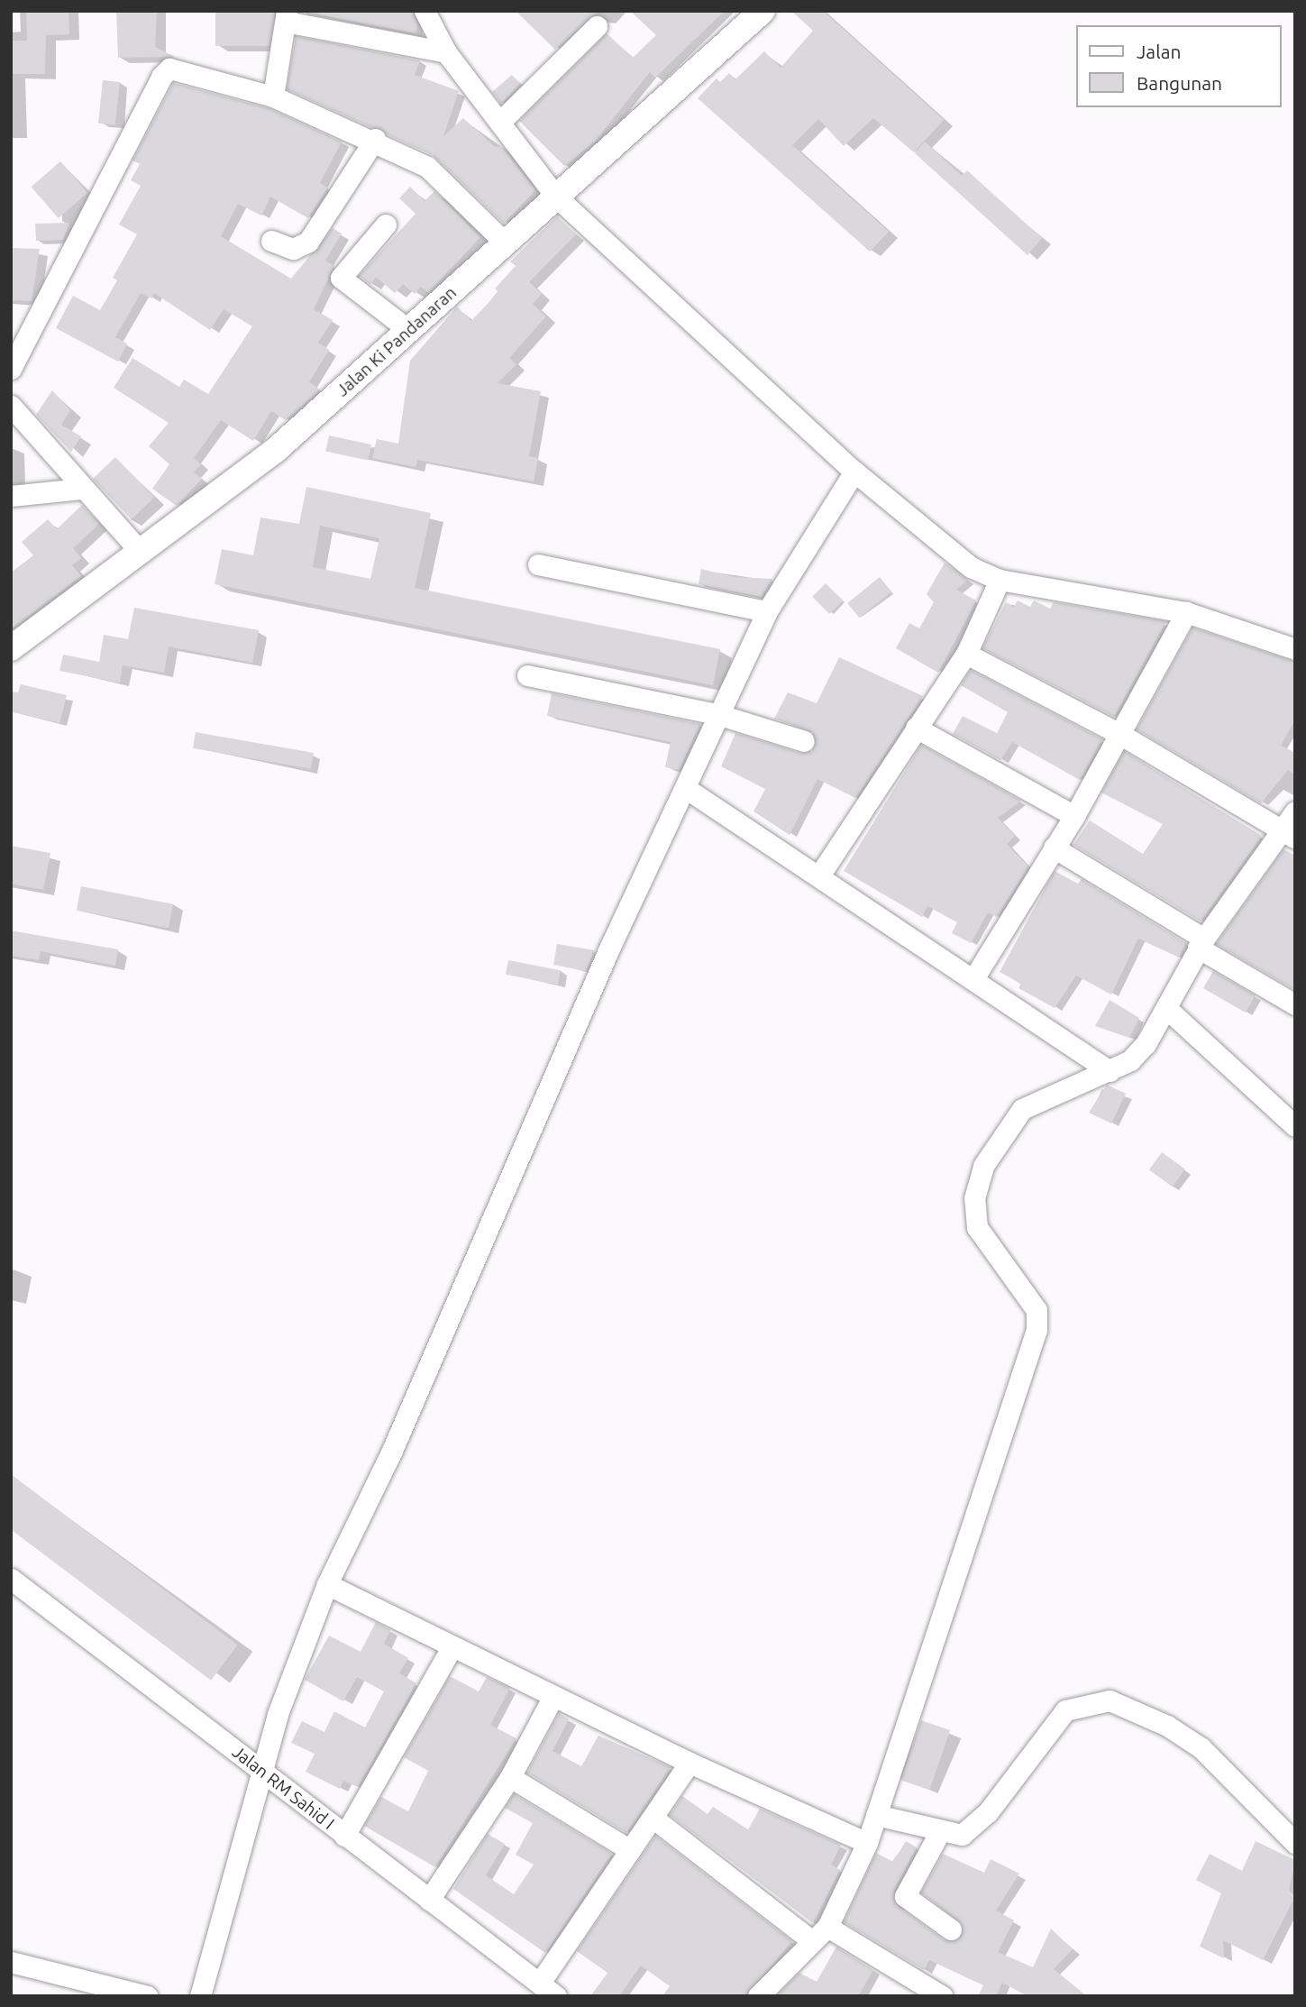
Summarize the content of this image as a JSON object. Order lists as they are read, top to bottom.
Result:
{
  "streets": {
    "main road": ["Jalan Ki Pandanaran"],
    "street": ["Jalan RM Sahid I"]
  },
  "legend": ["Jalan", "Bangunan"]
}
